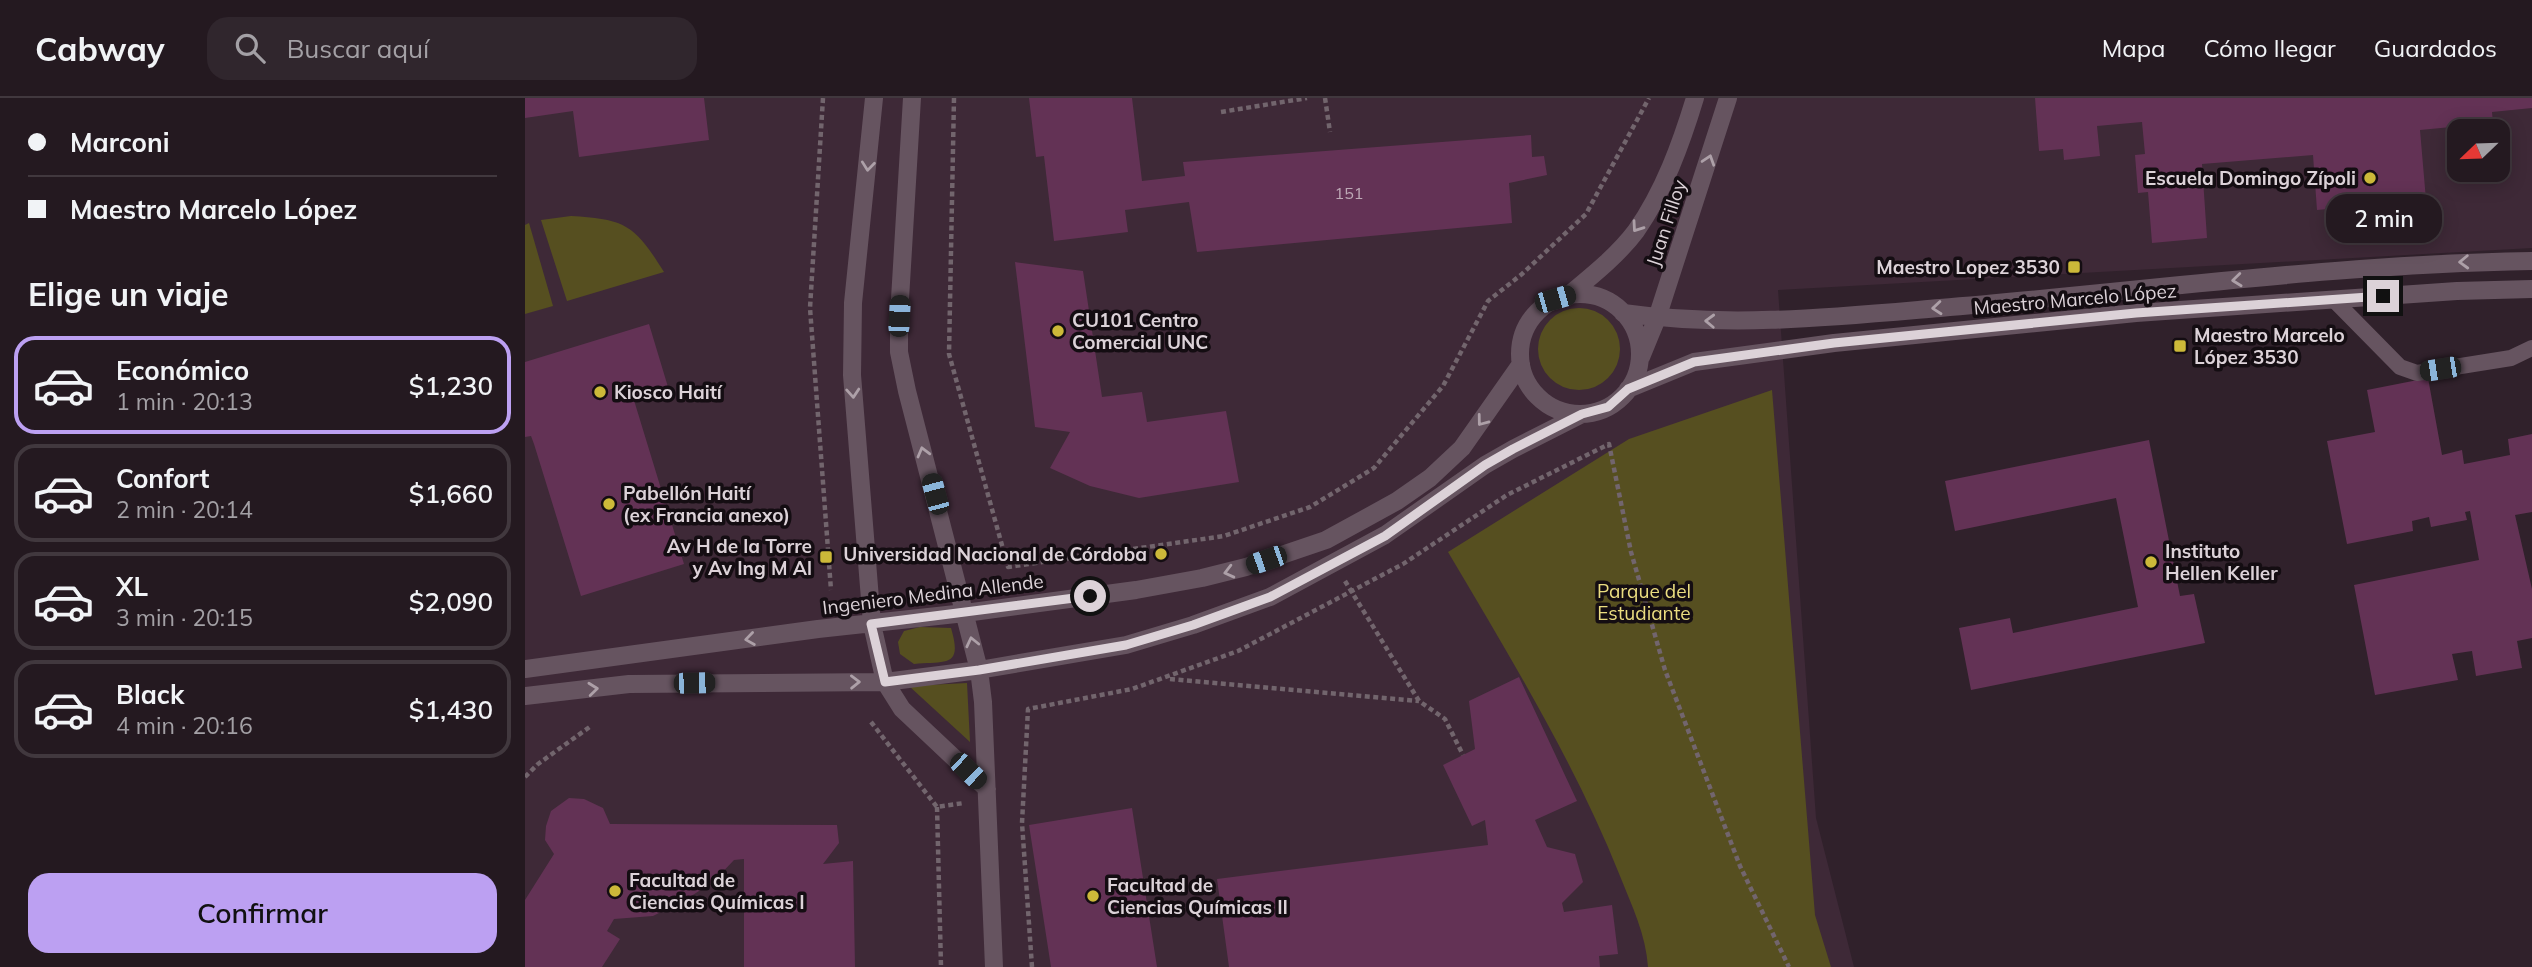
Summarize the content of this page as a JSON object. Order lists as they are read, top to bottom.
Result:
{
  "streets": {
    "street": ["Juan Filloy", "Maestro Marcelo López", "Ingeniero Medina Allende"]
  },
  "crossings": [
    ["Juan Filloy", "Maestro Marcelo López"],
    ["Juan Filloy", "Ingeniero Medina Allende"],
    ["Maestro Marcelo López", "Ingeniero Medina Allende"]
  ],
  "parks": ["Parque del Estudiante"],
  "places": {
    "other": [
      "Escuela Domingo Zípoli",
      "CU101 Centro Comercial UNC",
      "Kiosco Haití",
      "Pabellón Haití (ex Francia anexo)",
      "Universidad Nacional de Córdoba",
      "Instituto Hellen Keller",
      "Facultad de Ciencias Químicas I",
      "Facultad de Ciencias Químicas II"
    ],
    "transit": ["Maestro Lopez 3530", "Maestro Marcelo López 3530", "Av H de la Torre y Av Ing M Al"]
  },
  "house_numbers": ["151"],
  "north": "bottom left",
  "page": {
    "header": "Cabway",
    "search": "Buscar aquí",
    "nav": ["Mapa", "Cómo llegar", "Guardados"],
    "banner": ["Marconi", "Maestro Marcelo López"],
    "bubble": "2 min",
    "heading": "Elige un viaje",
    "list": [
      {
        "name": "Económico",
        "note": "1 min · 20:13",
        "value": "$1,230"
      },
      {
        "name": "Confort",
        "note": "2 min · 20:14",
        "value": "$1,660"
      },
      {
        "name": "XL",
        "note": "3 min · 20:15",
        "value": "$2,090"
      },
      {
        "name": "Black",
        "note": "4 min · 20:16",
        "value": "$1,430"
      }
    ],
    "buttons": "Confirmar"
  }
}
